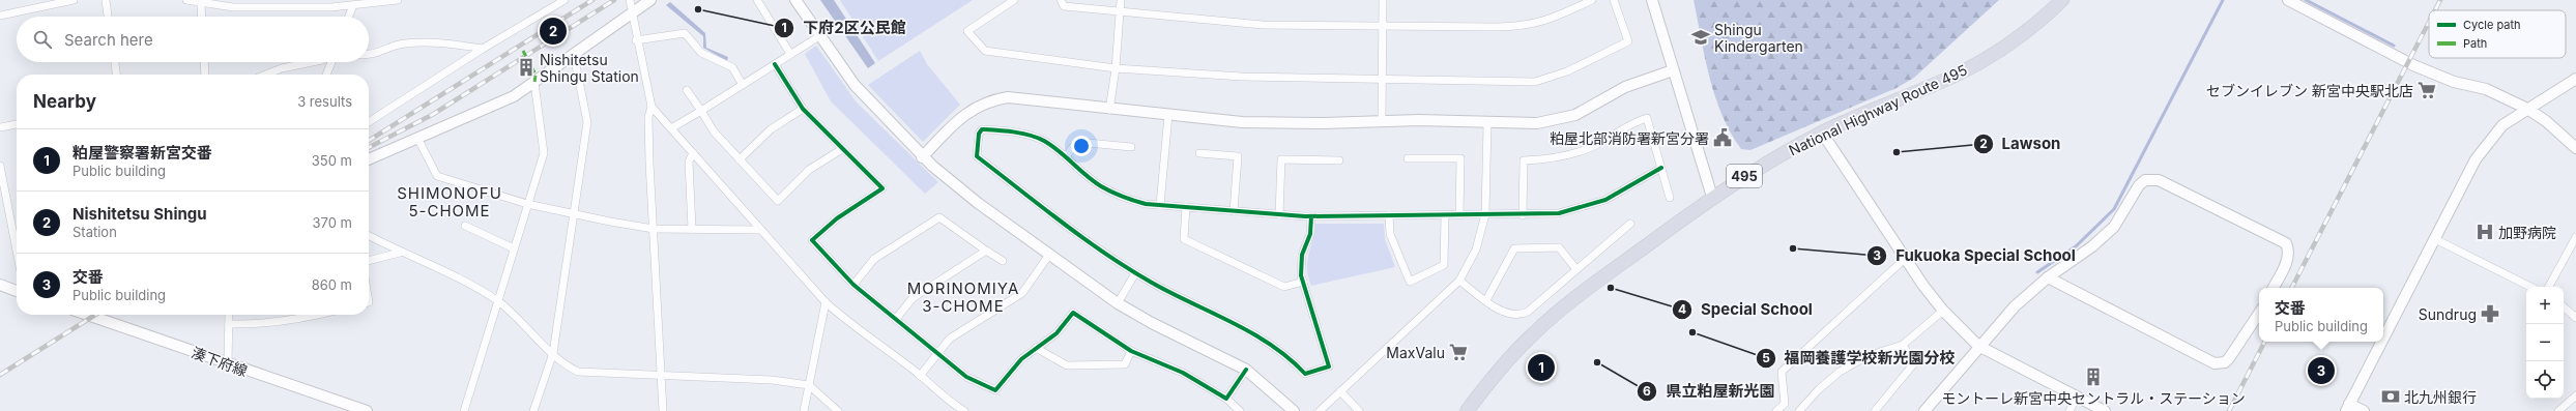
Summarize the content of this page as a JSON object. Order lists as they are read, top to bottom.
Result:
{
  "streets": {
    "highway": ["National Highway Route 495", "495"],
    "street": ["湊下府線"]
  },
  "districts": ["SHIMONOFU 5-CHOME", "MORINOMIYA 3-CHOME"],
  "places": {
    "other": [
      "下府2区公民館",
      "Lawson",
      "Fukuoka Special School",
      "Special School",
      "福岡養護学校新光園分校",
      "県立粕屋新光園"
    ],
    "school or university": ["Shingu Kindergarten"],
    "building": ["Nishitetsu Shingu Station", "モントーレ新宮中央セントラル・ステーション"],
    "supermarket": ["セブンイレブン 新宮中央駅北店", "MaxValu"],
    "public building": ["粕屋北部消防署新宮分署"],
    "hospital": ["加野病院"],
    "pharmacy": ["Sundrug"],
    "bank": ["北九州銀行"]
  },
  "legend": ["Cycle path", "Path"],
  "page": {
    "pins": ["2", "1", "3"],
    "search": "Search here",
    "heading": ["Nearby", "3 results"],
    "list": [
      {
        "mark": "1",
        "name": "粕屋警察署新宮交番",
        "note": "Public building",
        "value": "350 m"
      },
      {
        "mark": "2",
        "name": "Nishitetsu Shingu",
        "note": "Station",
        "value": "370 m"
      },
      {
        "mark": "3",
        "name": "交番",
        "note": "Public building",
        "value": "860 m"
      }
    ],
    "map_buttons": ["+", "−"],
    "popup": ["交番", "Public building"]
  }
}
